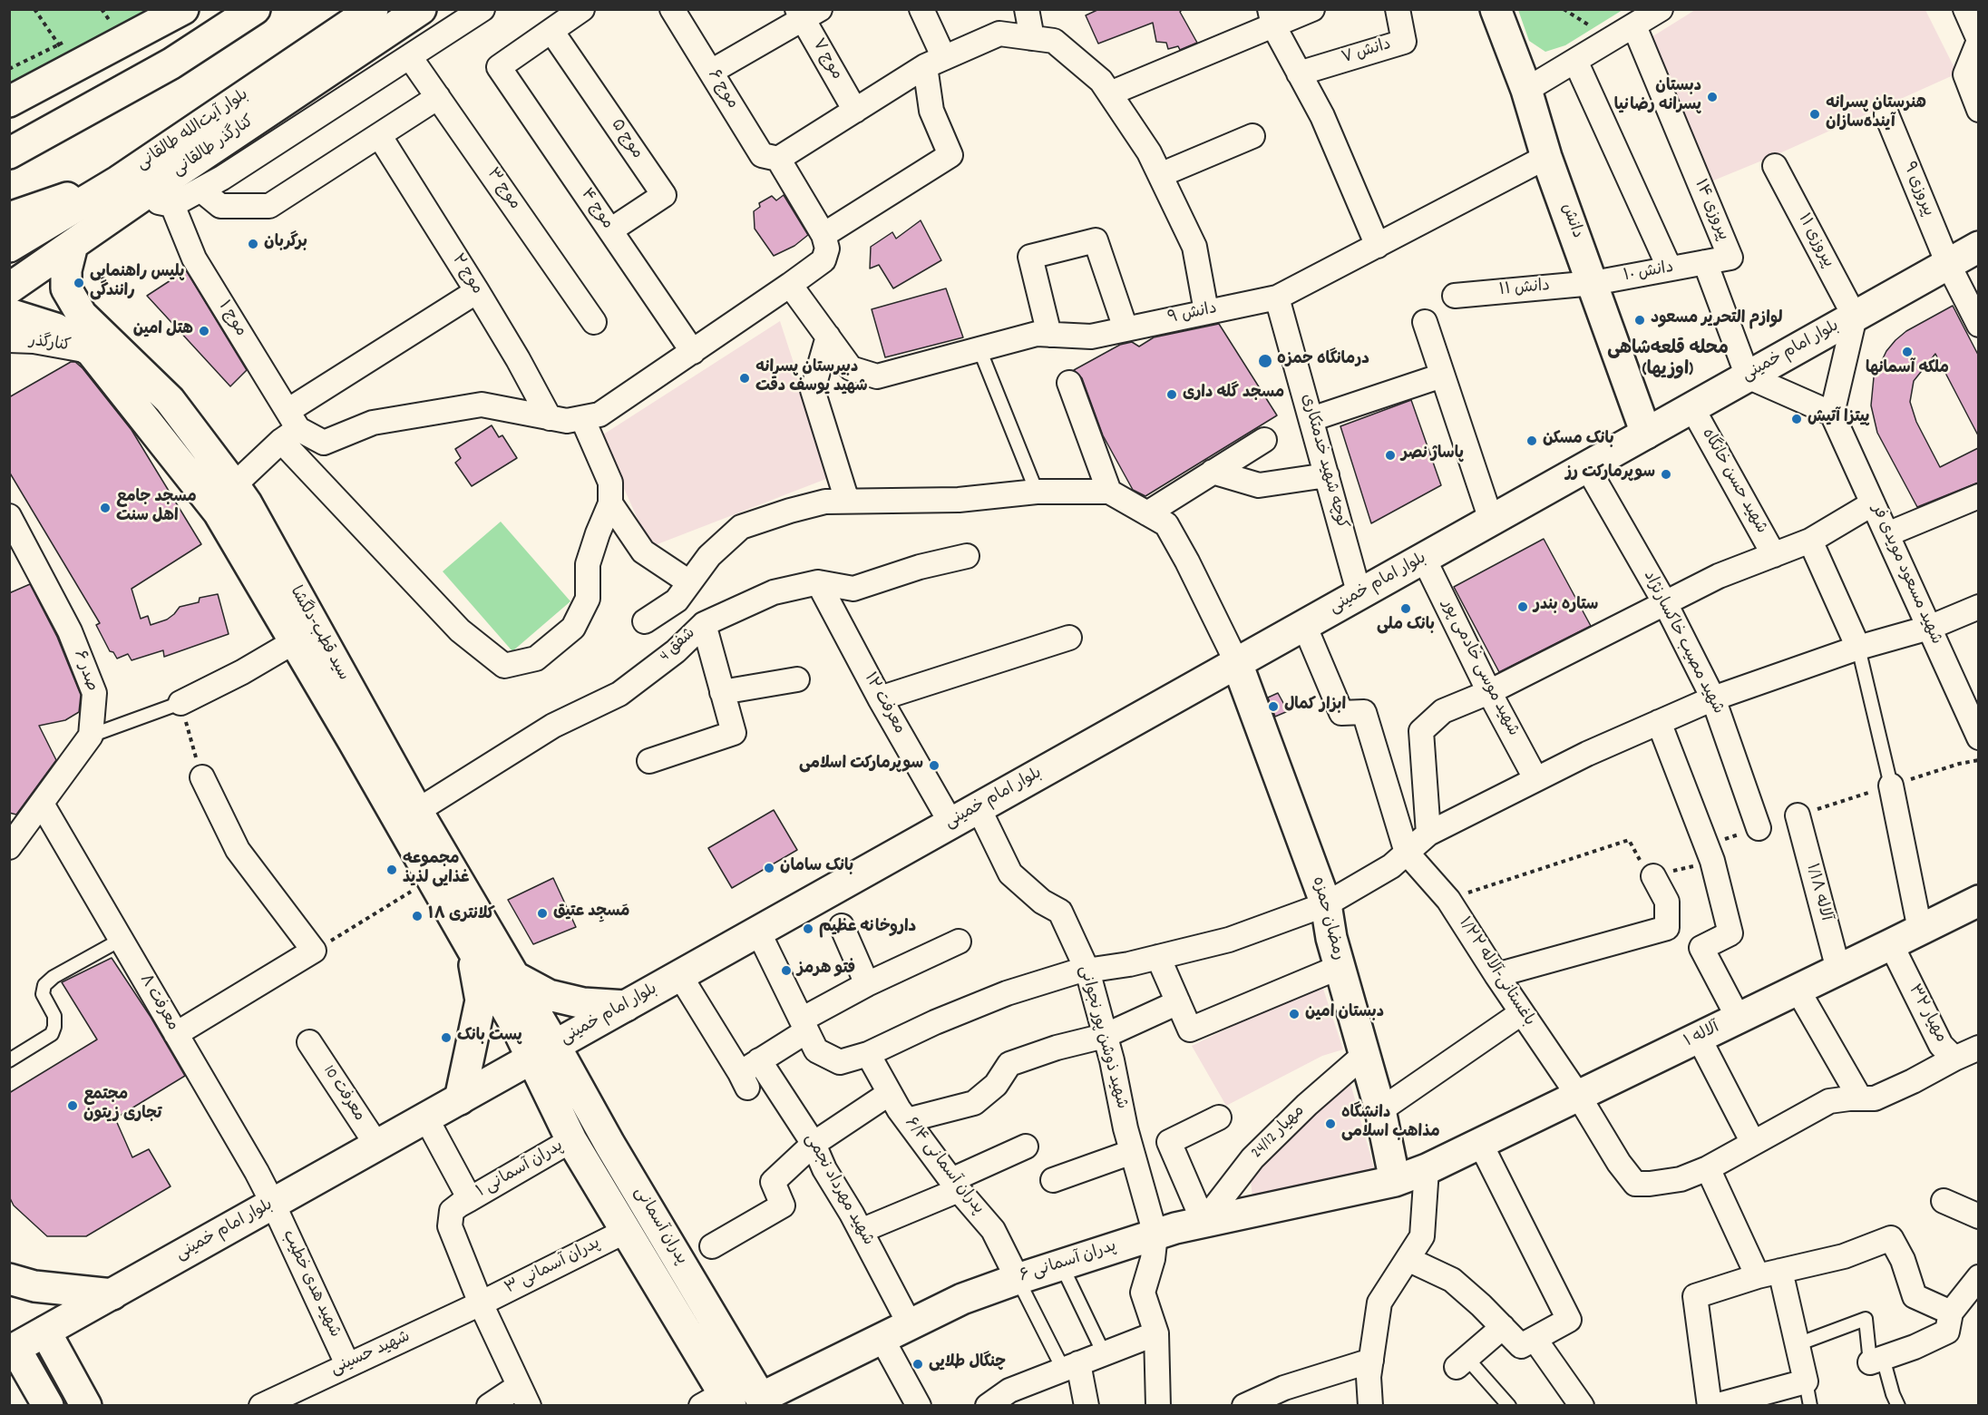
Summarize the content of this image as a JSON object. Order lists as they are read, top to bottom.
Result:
{
  "streets": {
    "main road": [
      "بلوار آیت‌الله طالقانی",
      "کنارگذر طالقانی",
      "دانش",
      "بلوار امام خمینی",
      "سید قطب-دلگشا",
      "رمضان حمزه",
      "آلاله ۱",
      "پدران آسمانی",
      "پدران آسمانی ۶"
    ],
    "street": [
      "دانش ۷",
      "موج ۷",
      "موج ۶",
      "موج ۵",
      "موج ۳",
      "پیروزی ۹",
      "موج ۴",
      "پیروزی ۱۴",
      "پیروزی ۱۱",
      "دانش ۱۰",
      "موج ۲",
      "دانش ۱۱",
      "دانش ۹",
      "موج ۱",
      "کنارگذر",
      "کوچه شهید خدمتکاری",
      "شهید حسن خانگاه",
      "شهید مسعود مویدی فر",
      "شهید مصیب خاکسارنژاد",
      "شفق 4",
      "شهید موسی خادمی پور",
      "صدر ۶",
      "معرفت ۱۲",
      "آلاله ۱/۱۸",
      "باغستانی-آلاله ۱/۲۲",
      "معرفت ۸",
      "مهیار ۳۲",
      "شهید ذوشن پور نجوانی",
      "معرفت 10",
      "مهیار 24/12",
      "پدران آسمانی ۶/۴",
      "پدران آسمانی ۱",
      "شهید مهرداد نجمی",
      "پدران آسمانی ۳",
      "شهید هدی خطیب",
      "شهید حسینی"
    ]
  },
  "crossings": [
    ["بلوار آیت‌الله طالقانی", "کنارگذر طالقانی"],
    ["موج ۵", "موج ۴"],
    ["کنارگذر طالقانی", "سید قطب-دلگشا"],
    ["پیروزی ۹", "بلوار امام خمینی"],
    ["پیروزی ۱۴", "دانش ۱۰"],
    ["پیروزی ۱۴", "بلوار امام خمینی"],
    ["دانش", "دانش ۱۰"],
    ["دانش", "دانش ۱۱"],
    ["دانش", "دانش ۹"],
    ["دانش", "بلوار امام خمینی"],
    ["پیروزی ۱۱", "بلوار امام خمینی"],
    ["دانش ۱۰", "دانش ۱۱"],
    ["دانش ۹", "کوچه شهید خدمتکاری"],
    ["کنارگذر", "سید قطب-دلگشا"],
    ["بلوار امام خمینی", "کوچه شهید خدمتکاری"],
    ["بلوار امام خمینی", "شهید حسن خانگاه"],
    ["بلوار امام خمینی", "سید قطب-دلگشا"],
    ["بلوار امام خمینی", "شهید مصیب خاکسارنژاد"],
    ["بلوار امام خمینی", "شهید موسی خادمی پور"],
    ["بلوار امام خمینی", "معرفت ۱۲"],
    ["بلوار امام خمینی", "رمضان حمزه"],
    ["بلوار امام خمینی", "معرفت ۸"],
    ["بلوار امام خمینی", "شهید ذوشن پور نجوانی"],
    ["بلوار امام خمینی", "معرفت 10"],
    ["بلوار امام خمینی", "پدران آسمانی"],
    ["بلوار امام خمینی", "شهید هدی خطیب"],
    ["سید قطب-دلگشا", "شفق 4"],
    ["سید قطب-دلگشا", "پدران آسمانی"],
    ["شفق 4", "معرفت ۱۲"],
    ["آلاله ۱/۱۸", "آلاله ۱"],
    ["رمضان حمزه", "آلاله ۱"],
    ["رمضان حمزه", "مهیار 24/12"],
    ["رمضان حمزه", "پدران آسمانی ۶"],
    ["باغستانی-آلاله ۱/۲۲", "آلاله ۱"],
    ["معرفت ۸", "شهید هدی خطیب"],
    ["مهیار ۳۲", "آلاله ۱"],
    ["آلاله ۱", "پدران آسمانی ۶"],
    ["شهید ذوشن پور نجوانی", "پدران آسمانی ۶"],
    ["مهیار 24/12", "پدران آسمانی ۶"],
    ["پدران آسمانی ۶/۴", "پدران آسمانی ۶"],
    ["پدران آسمانی ۱", "پدران آسمانی"],
    ["پدران آسمانی ۱", "پدران آسمانی ۳"],
    ["پدران آسمانی ۱", "شهید حسینی"],
    ["شهید مهرداد نجمی", "پدران آسمانی ۶"],
    ["پدران آسمانی", "پدران آسمانی ۶"],
    ["پدران آسمانی", "پدران آسمانی ۳"],
    ["پدران آسمانی ۳", "شهید حسینی"],
    ["شهید هدی خطیب", "شهید حسینی"]
  ],
  "districts": ["محله قلعه‌شاهی (اوزیها)"],
  "places": [
    "دبستان پسرانه رضانیا",
    "هنرستان پسرانه آینده‌سازان",
    "برگربان",
    "پلیس راهنمایی رانندگی",
    "لوازم التحریر مسعود",
    "هتل امین",
    "ملکه آسمانها",
    "درمانگاه حمزه",
    "دبیرستان پسرانه شهید یوسف دقت",
    "مسجد گله داری",
    "پیتزا آتیش",
    "بانک مسکن",
    "پاساژ نصر",
    "سوپرمارکت رز",
    "مسجد جامع اهل سنت",
    "ستاره بندر",
    "بانک ملى",
    "ابزار کمال",
    "سوپرمارکت اسلامی",
    "بانک سامان",
    "مجموعه غذایی لذیذ",
    "مَسجِد عتیق",
    "کلانتری ۱۸",
    "داروخانه عظیم",
    "فتو هرمز",
    "دبستان امین",
    "پست بانک",
    "مجتمع تجاری زیتون",
    "دانشگاه مذاهب اسلامی",
    "چنگال طلایی"
  ]
}
